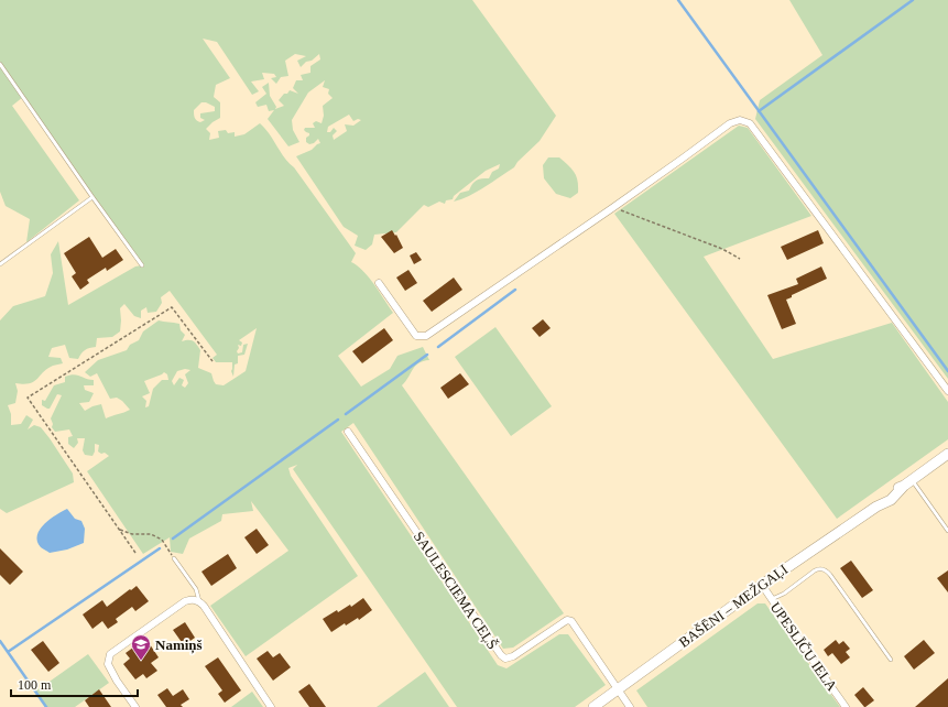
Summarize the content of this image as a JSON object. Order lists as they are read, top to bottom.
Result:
{
  "streets": {
    "street": ["SAULESCIEMA CEĻŠ", "BAŠĒNI – MEŽGAĻI", "UPESLĪČU IELA"]
  },
  "crossings": [
    ["SAULESCIEMA CEĻŠ", "BAŠĒNI – MEŽGAĻI"],
    ["BAŠĒNI – MEŽGAĻI", "UPESLĪČU IELA"]
  ],
  "places": {
    "school or university": ["Namiņš"]
  },
  "scale_bar": "100 m"
}
